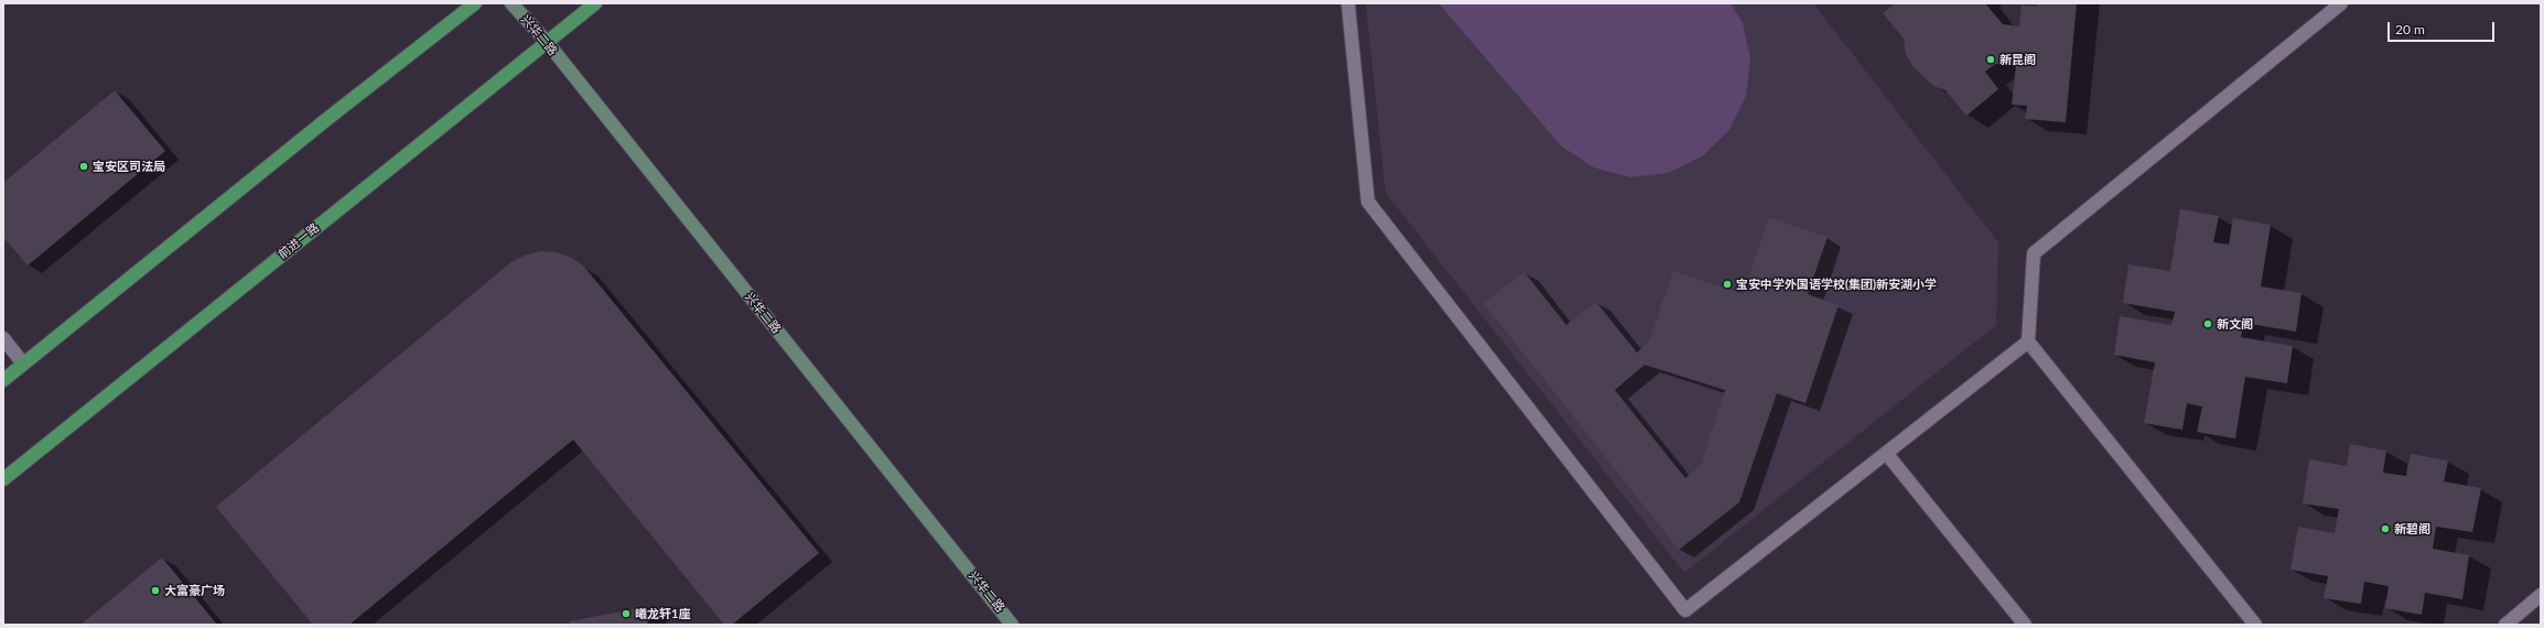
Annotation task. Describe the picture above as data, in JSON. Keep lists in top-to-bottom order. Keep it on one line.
{"streets":{"main road":["兴华二路","前进一路"]},"crossings":[["兴华二路","前进一路"]],"places":["新昆阁","宝安区司法局","宝安中学外国语学校(集团)新安湖小学","新文阁","新碧阁","大富豪广场","曦龙轩1座"],"scale_bar":"20 m"}
